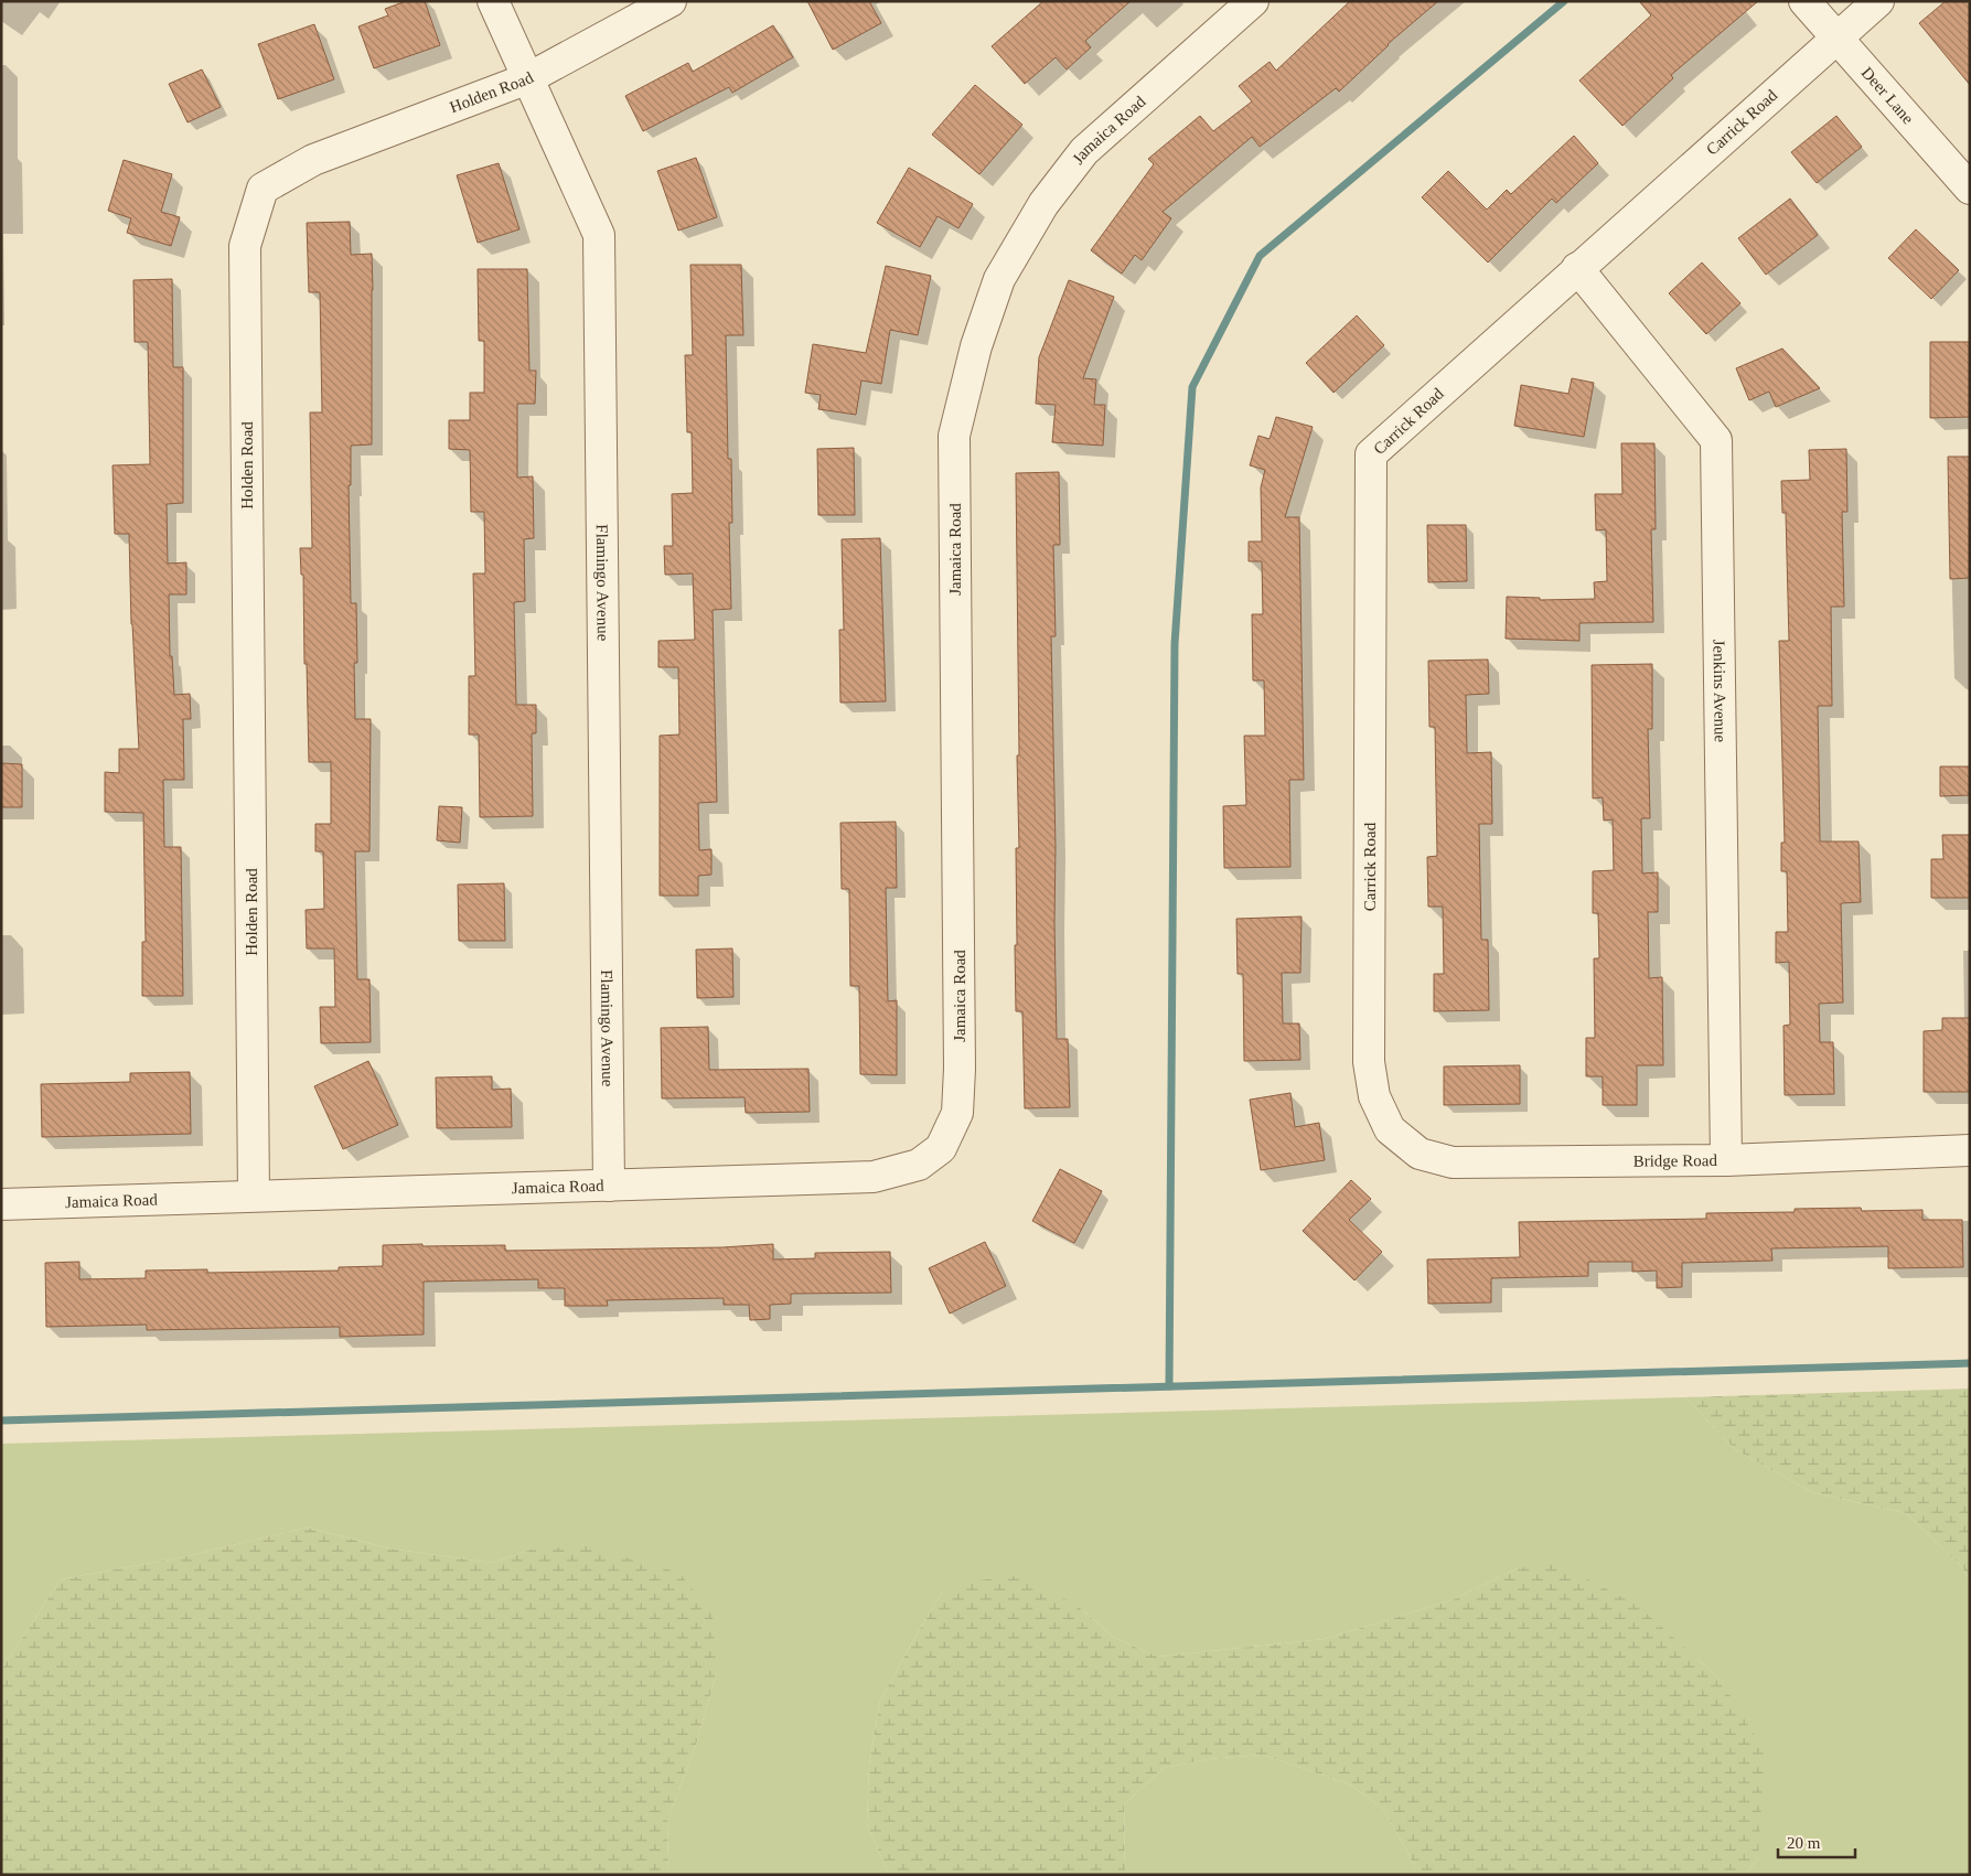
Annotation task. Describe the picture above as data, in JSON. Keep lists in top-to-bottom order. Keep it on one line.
{"streets":{"street":["Holden Road","Deer Lane","Carrick Road","Jamaica Road","Flamingo Avenue","Jenkins Avenue","Bridge Road"]},"crossings":[["Holden Road","Jamaica Road"],["Holden Road","Flamingo Avenue"],["Deer Lane","Carrick Road"],["Carrick Road","Jenkins Avenue"],["Carrick Road","Bridge Road"],["Jamaica Road","Flamingo Avenue"],["Jenkins Avenue","Bridge Road"]],"scale_bar":"20 m"}
